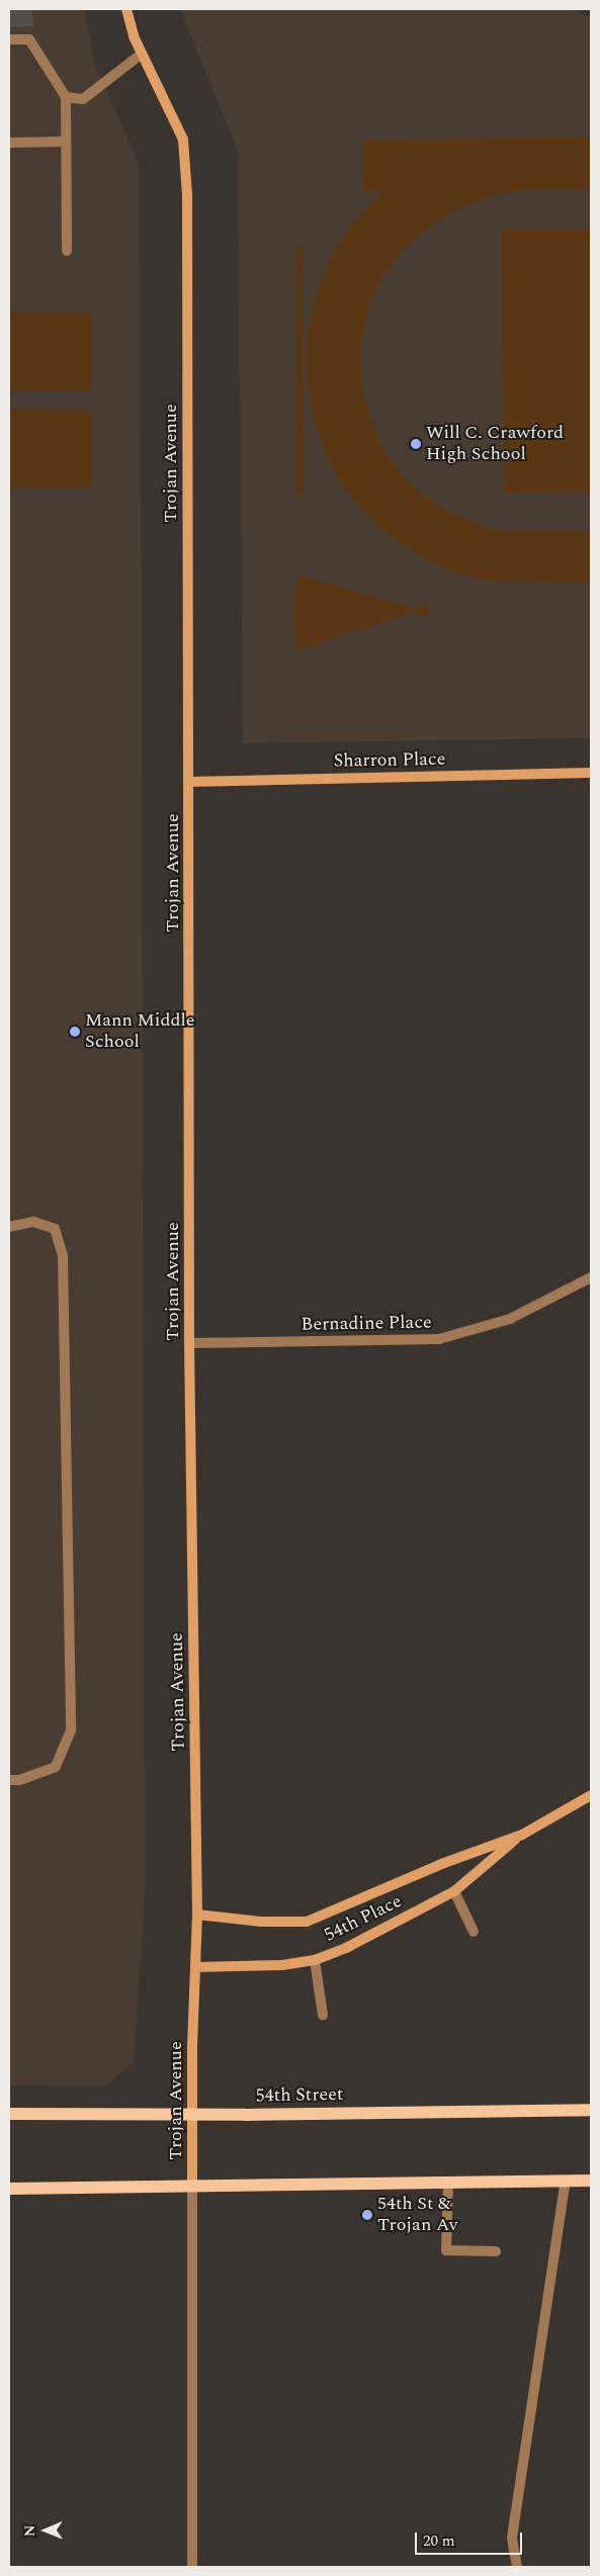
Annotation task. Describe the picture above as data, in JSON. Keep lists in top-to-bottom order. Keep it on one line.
{"streets":{"main road":["54th Street"],"street":["Trojan Avenue","Sharron Place","Bernadine Place","54th Place"]},"crossings":[["Trojan Avenue","Sharron Place"],["Trojan Avenue","Bernadine Place"],["Trojan Avenue","54th Place"],["Trojan Avenue","54th Street"]],"places":["Will C. Crawford High School","Mann Middle School","54th St & Trojan Av"],"scale_bar":"20 m","north":"left"}
